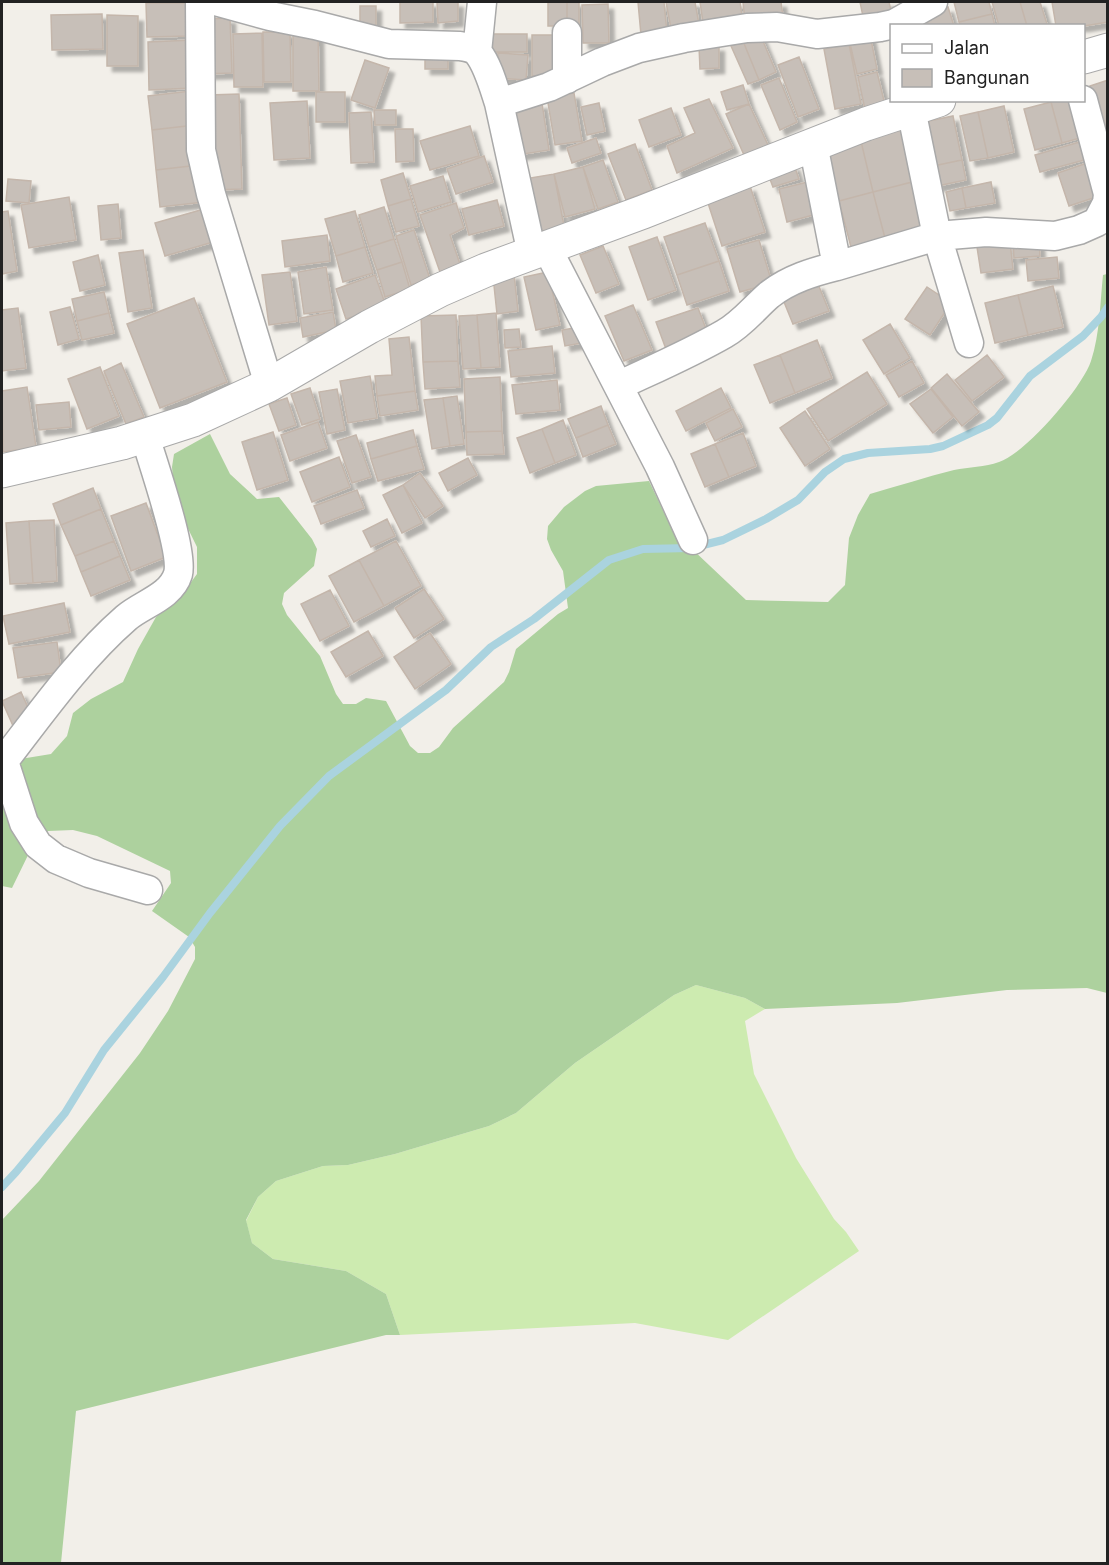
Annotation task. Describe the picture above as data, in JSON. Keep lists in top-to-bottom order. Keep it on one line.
{"legend":["Jalan","Bangunan"]}
